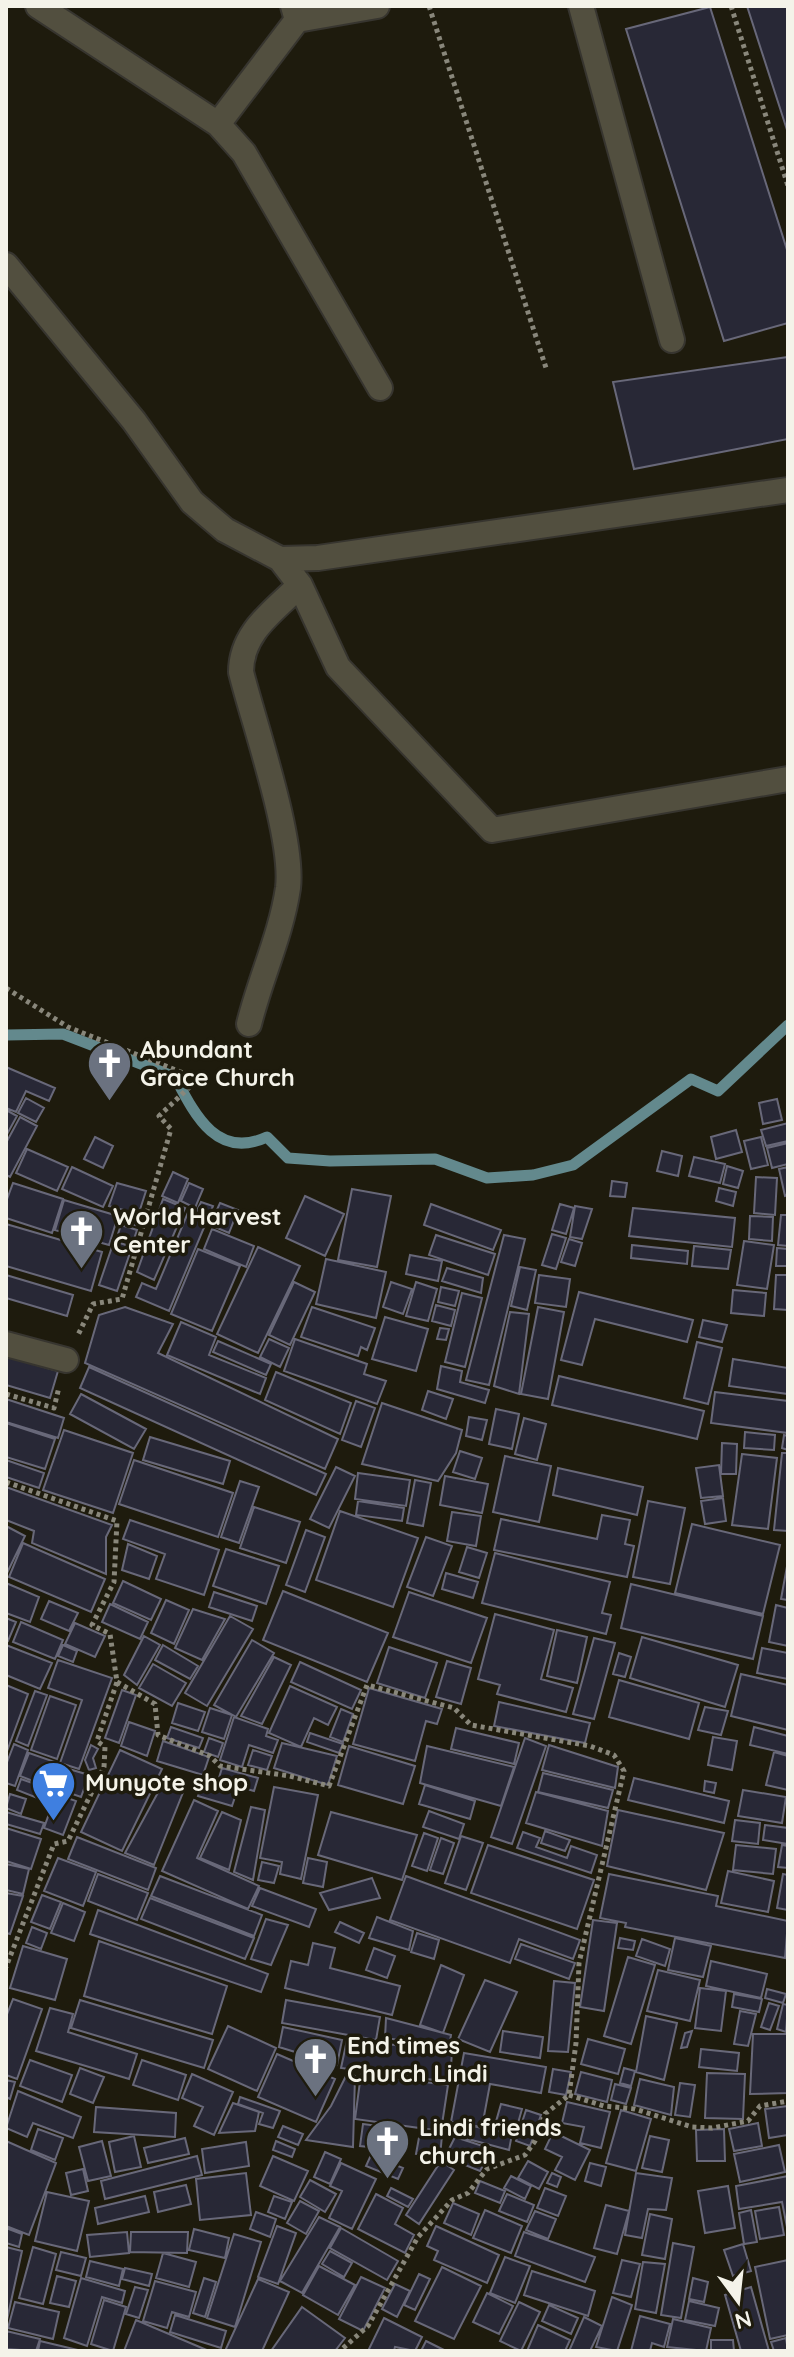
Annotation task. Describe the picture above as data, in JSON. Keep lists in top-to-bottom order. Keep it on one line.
{"places":{"church":["Abundant Grace Church","World Harvest Center","End times Church Lindi","Lindi friends church"],"supermarket":["Munyote shop"]},"north":"bottom"}
